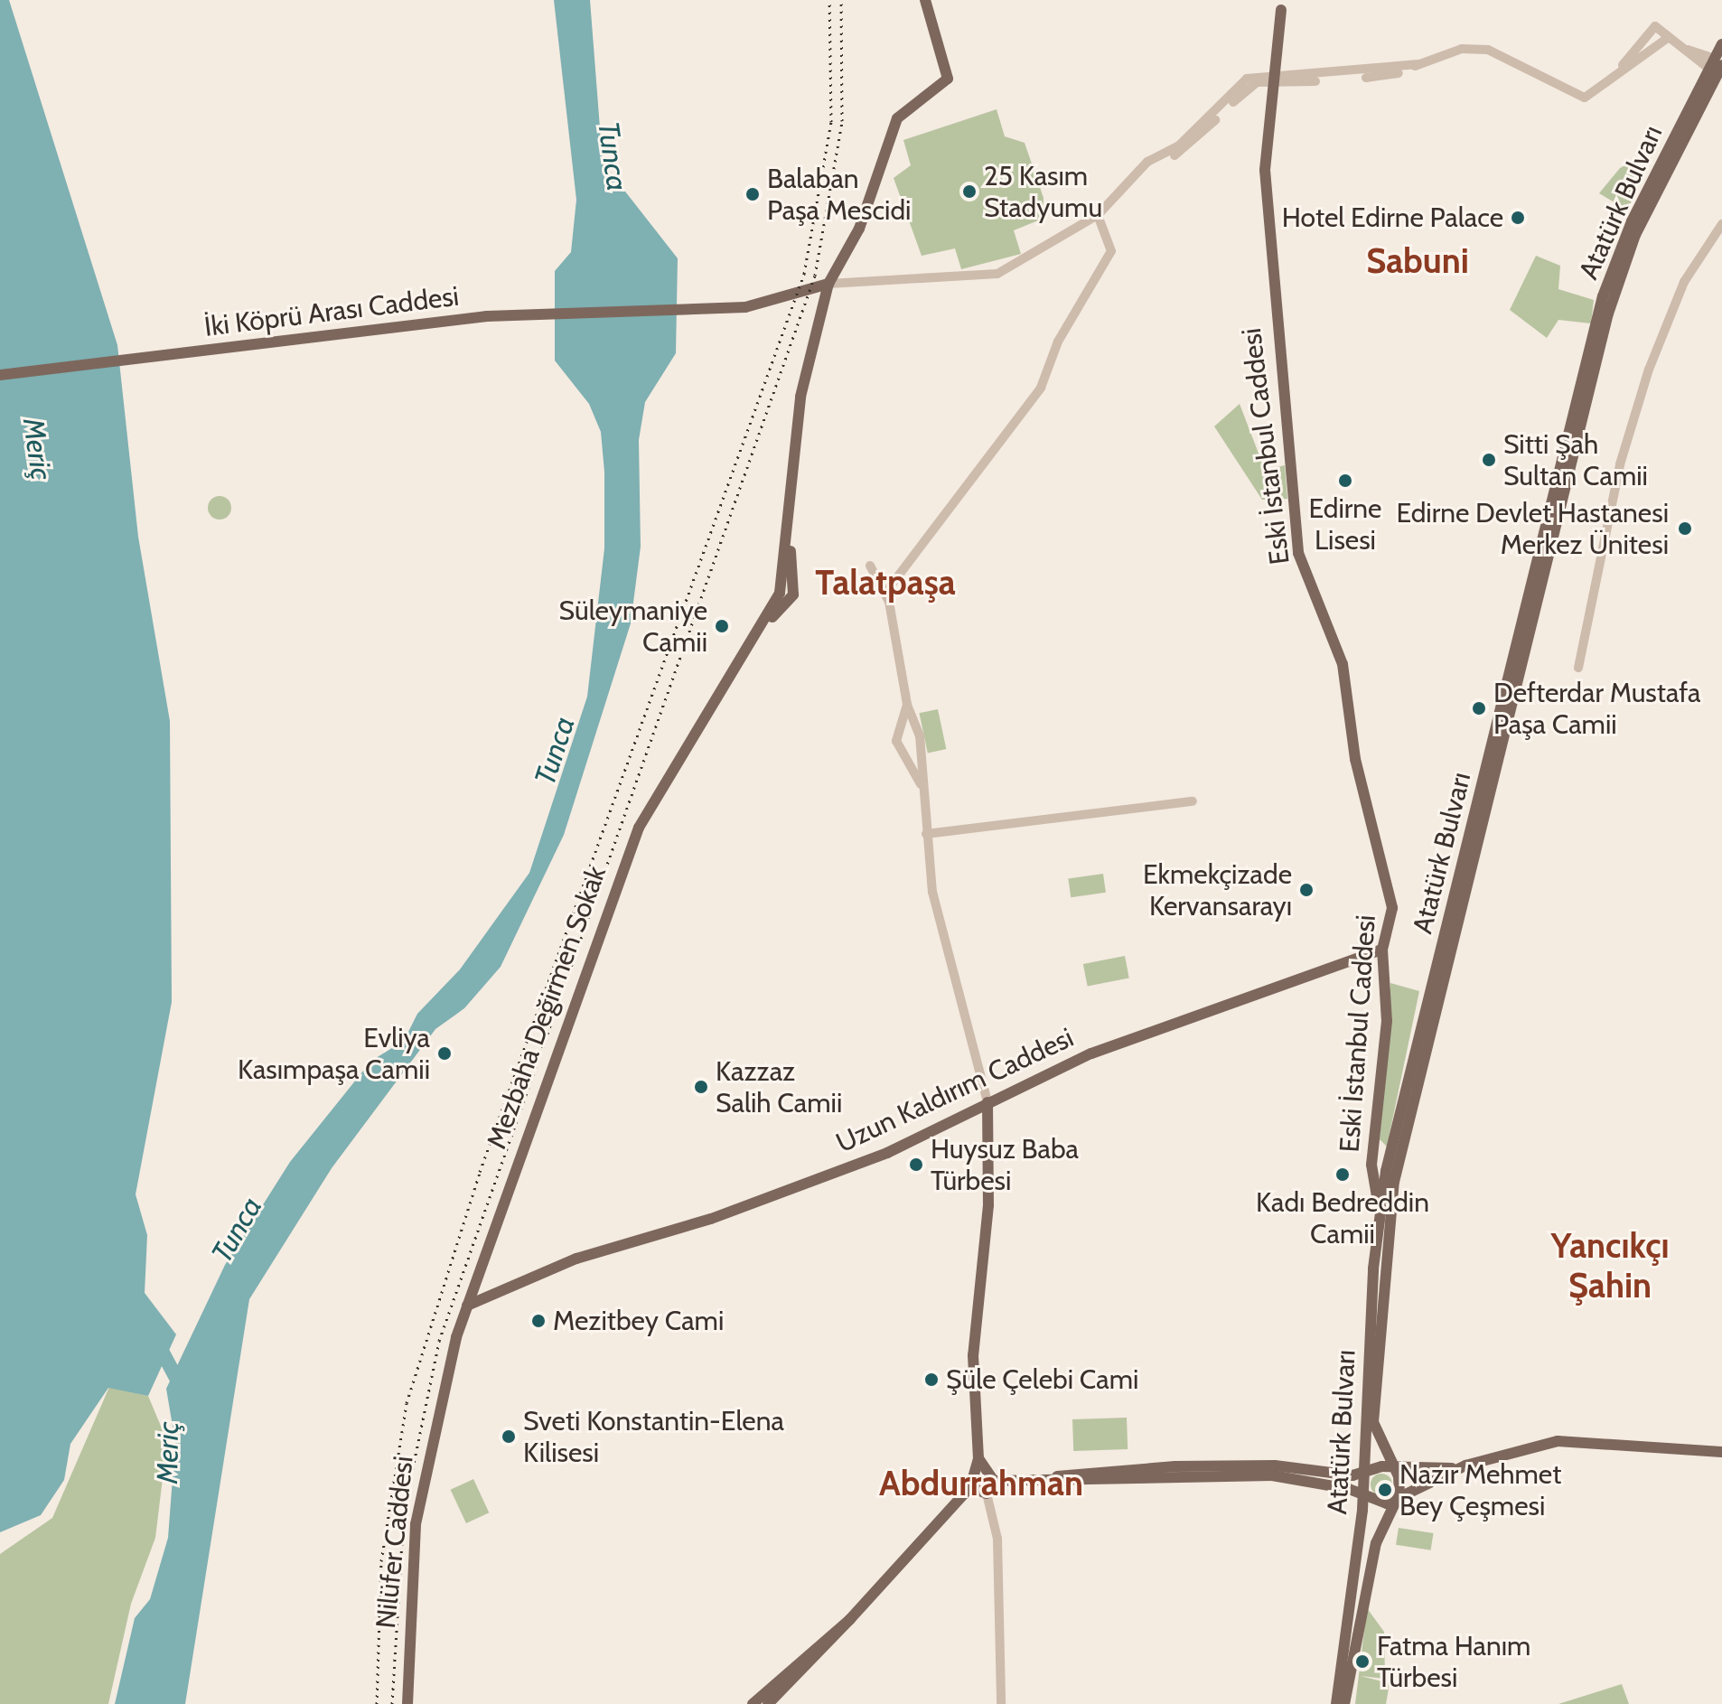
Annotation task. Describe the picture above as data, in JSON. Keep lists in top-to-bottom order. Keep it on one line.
{"streets":{"main road":["Atatürk Bulvarı","İki Köprü Arası Caddesi","Eski İstanbul Caddesi","Mezbaha Değirmen Sokak","Uzun Kaldırım Caddesi","Nilüfer Caddesi"]},"crossings":[["Atatürk Bulvarı","Eski İstanbul Caddesi"],["Eski İstanbul Caddesi","Uzun Kaldırım Caddesi"],["Mezbaha Değirmen Sokak","Uzun Kaldırım Caddesi"],["Mezbaha Değirmen Sokak","Nilüfer Caddesi"]],"districts":["Sabuni","Talatpaşa","Yancıkçı Şahin","Abdurrahman"],"water":["Tunca","Meriç"],"places":["25 Kasım Stadyumu","Balaban Paşa Mescidi","Hotel Edirne Palace","Sitti Şah Sultan Camii","Edirne Lisesi","Edirne Devlet Hastanesi Merkez Ünitesi","Süleymaniye Camii","Defterdar Mustafa Paşa Camii","Ekmekçizade Kervansarayı","Evliya Kasımpaşa Camii","Kazzaz Salih Camii","Huysuz Baba Türbesi","Kadı Bedreddin Camii","Mezitbey Cami","Şüle Çelebi Cami","Sveti Konstantin-Elena Kilisesi","Nazır Mehmet Bey Çeşmesi","Fatma Hanım Türbesi"]}
